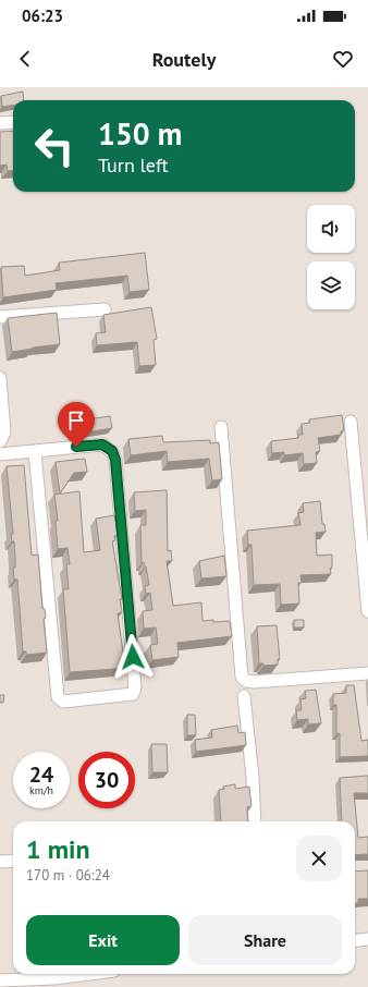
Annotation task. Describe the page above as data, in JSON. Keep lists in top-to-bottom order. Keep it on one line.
{"page":{"status":"06:23","header":"Routely","turn":["150 m","Turn left"],"speed":"24 km/h","limit":"30","heading":["1 min","170 m · 06:24"],"buttons":["Exit","Share"]}}
